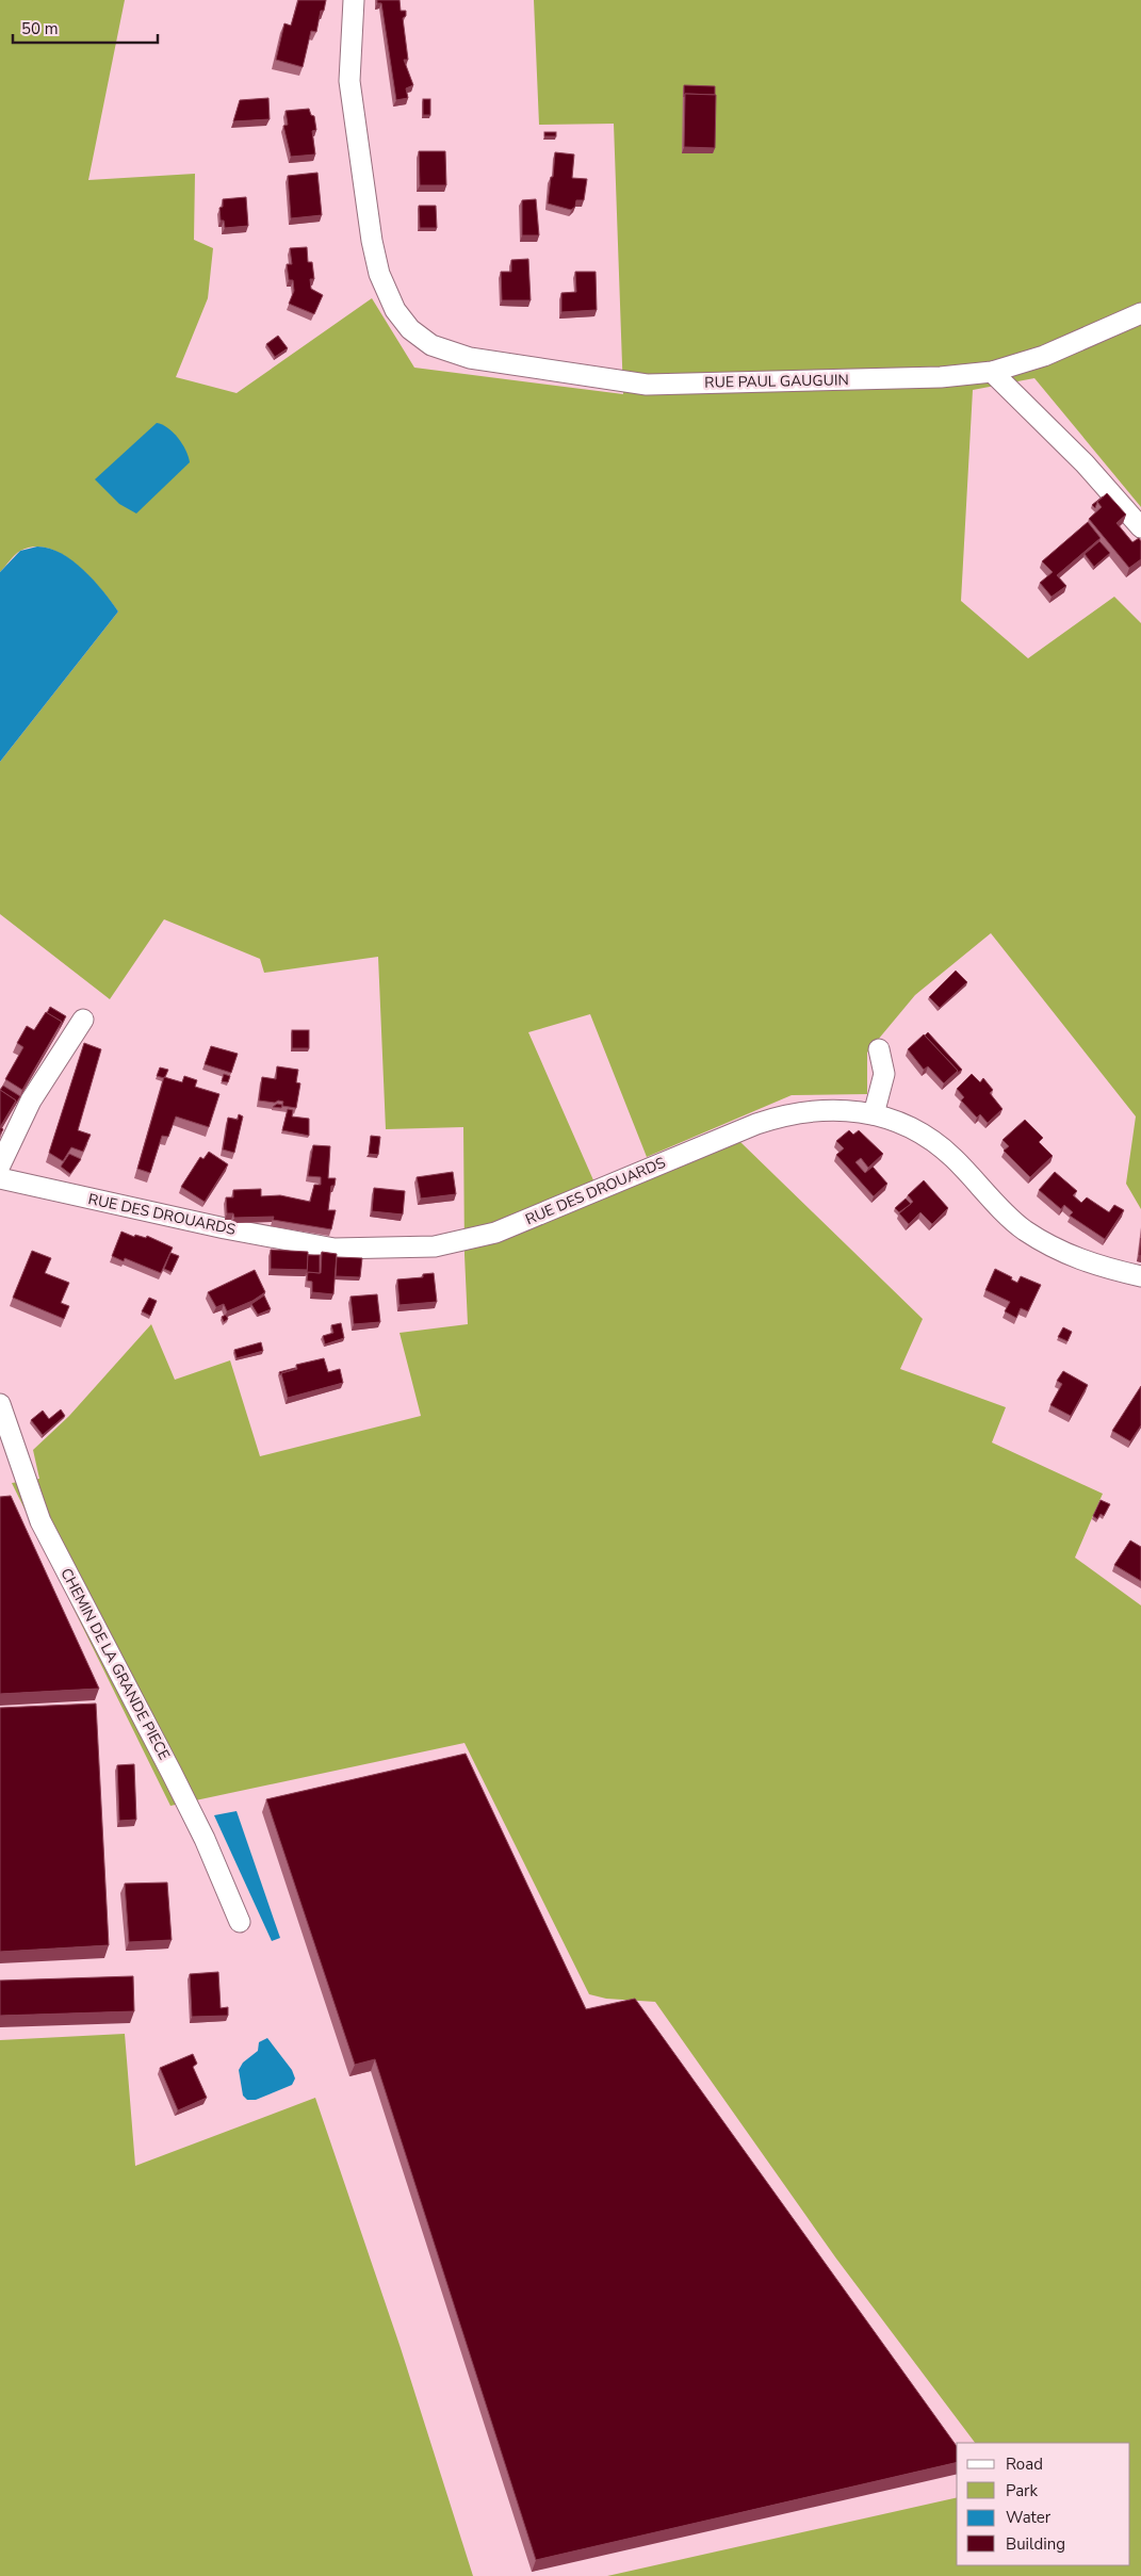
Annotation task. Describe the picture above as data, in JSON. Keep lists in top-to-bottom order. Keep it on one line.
{"streets":{"street":["RUE PAUL GAUGUIN","RUE DES DROUARDS","CHEMIN DE LA GRANDE PIECE"]},"legend":["Road","Park","Water","Building"],"scale_bar":"50 m"}
